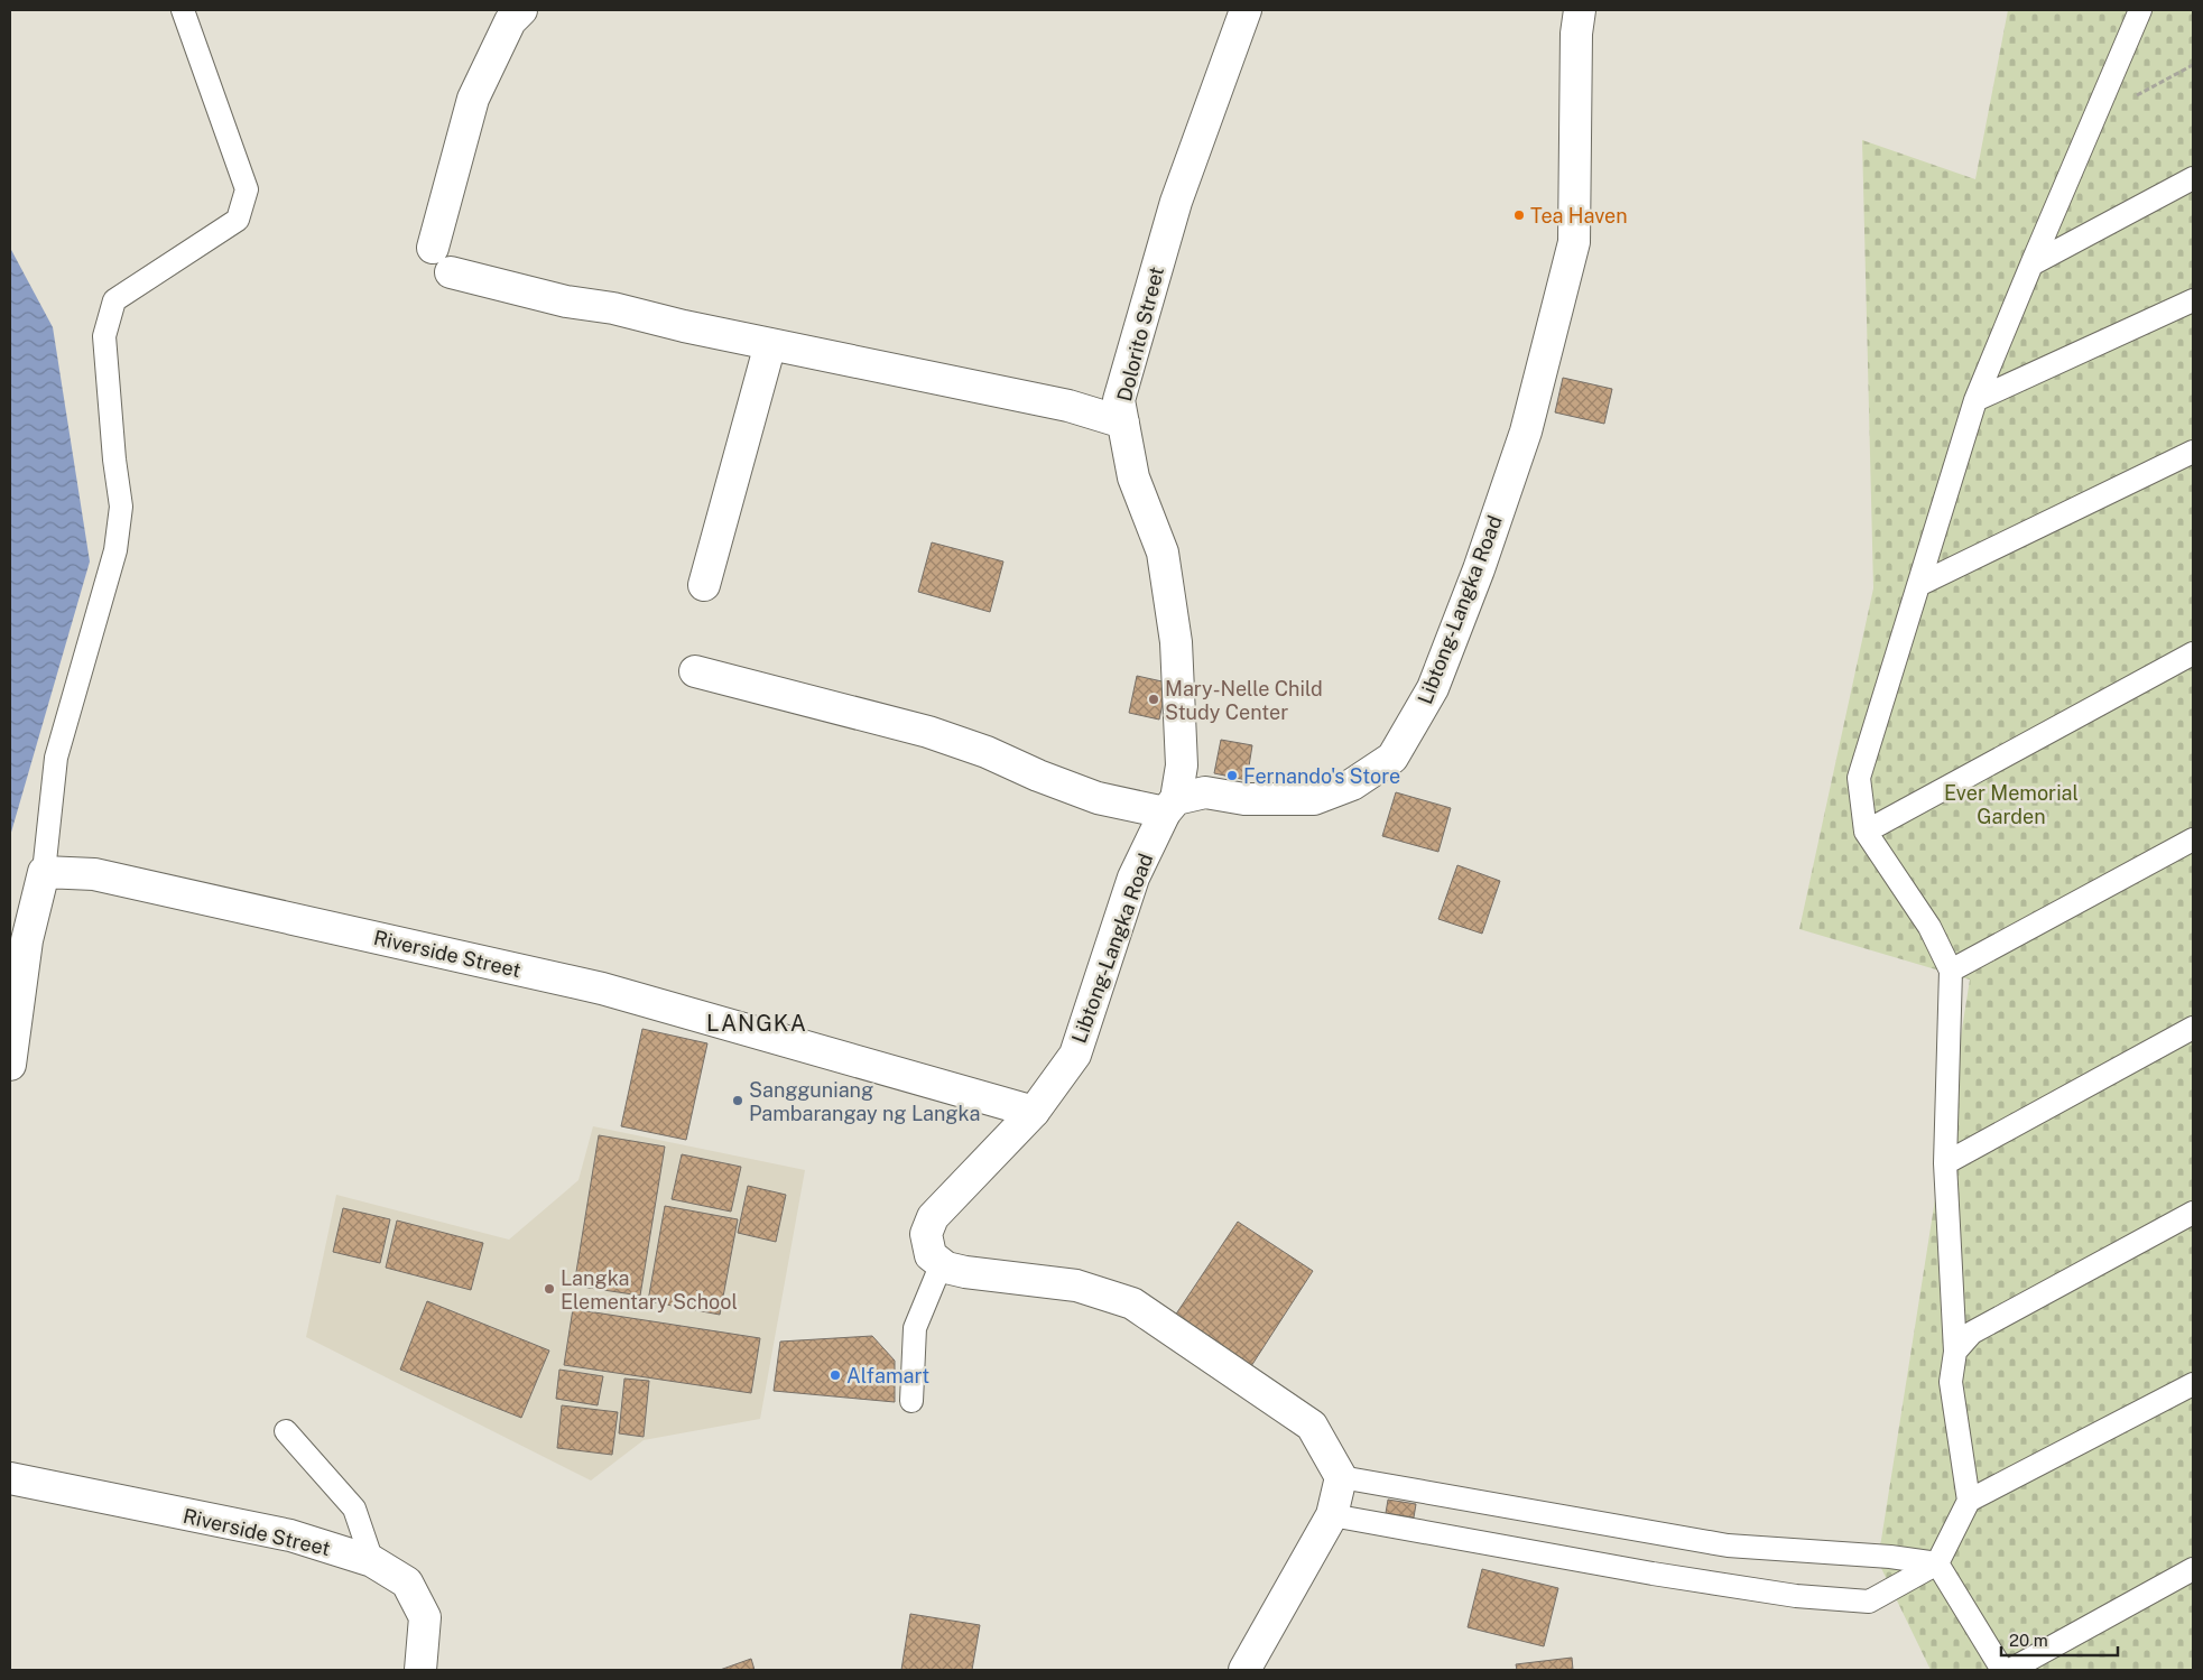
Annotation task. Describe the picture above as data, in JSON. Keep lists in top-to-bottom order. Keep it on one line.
{"streets":{"street":["Dolorito Street","Libtong-Langka Road","Riverside Street"]},"crossings":[["Dolorito Street","Libtong-Langka Road"],["Libtong-Langka Road","Riverside Street"]],"districts":["LANGKA"],"parks":["Ever Memorial Garden"],"places":["Tea Haven","Mary-Nelle Child Study Center","Fernando's Store","Sangguniang Pambarangay ng Langka","Langka Elementary School","Alfamart"],"scale_bar":"20 m"}
